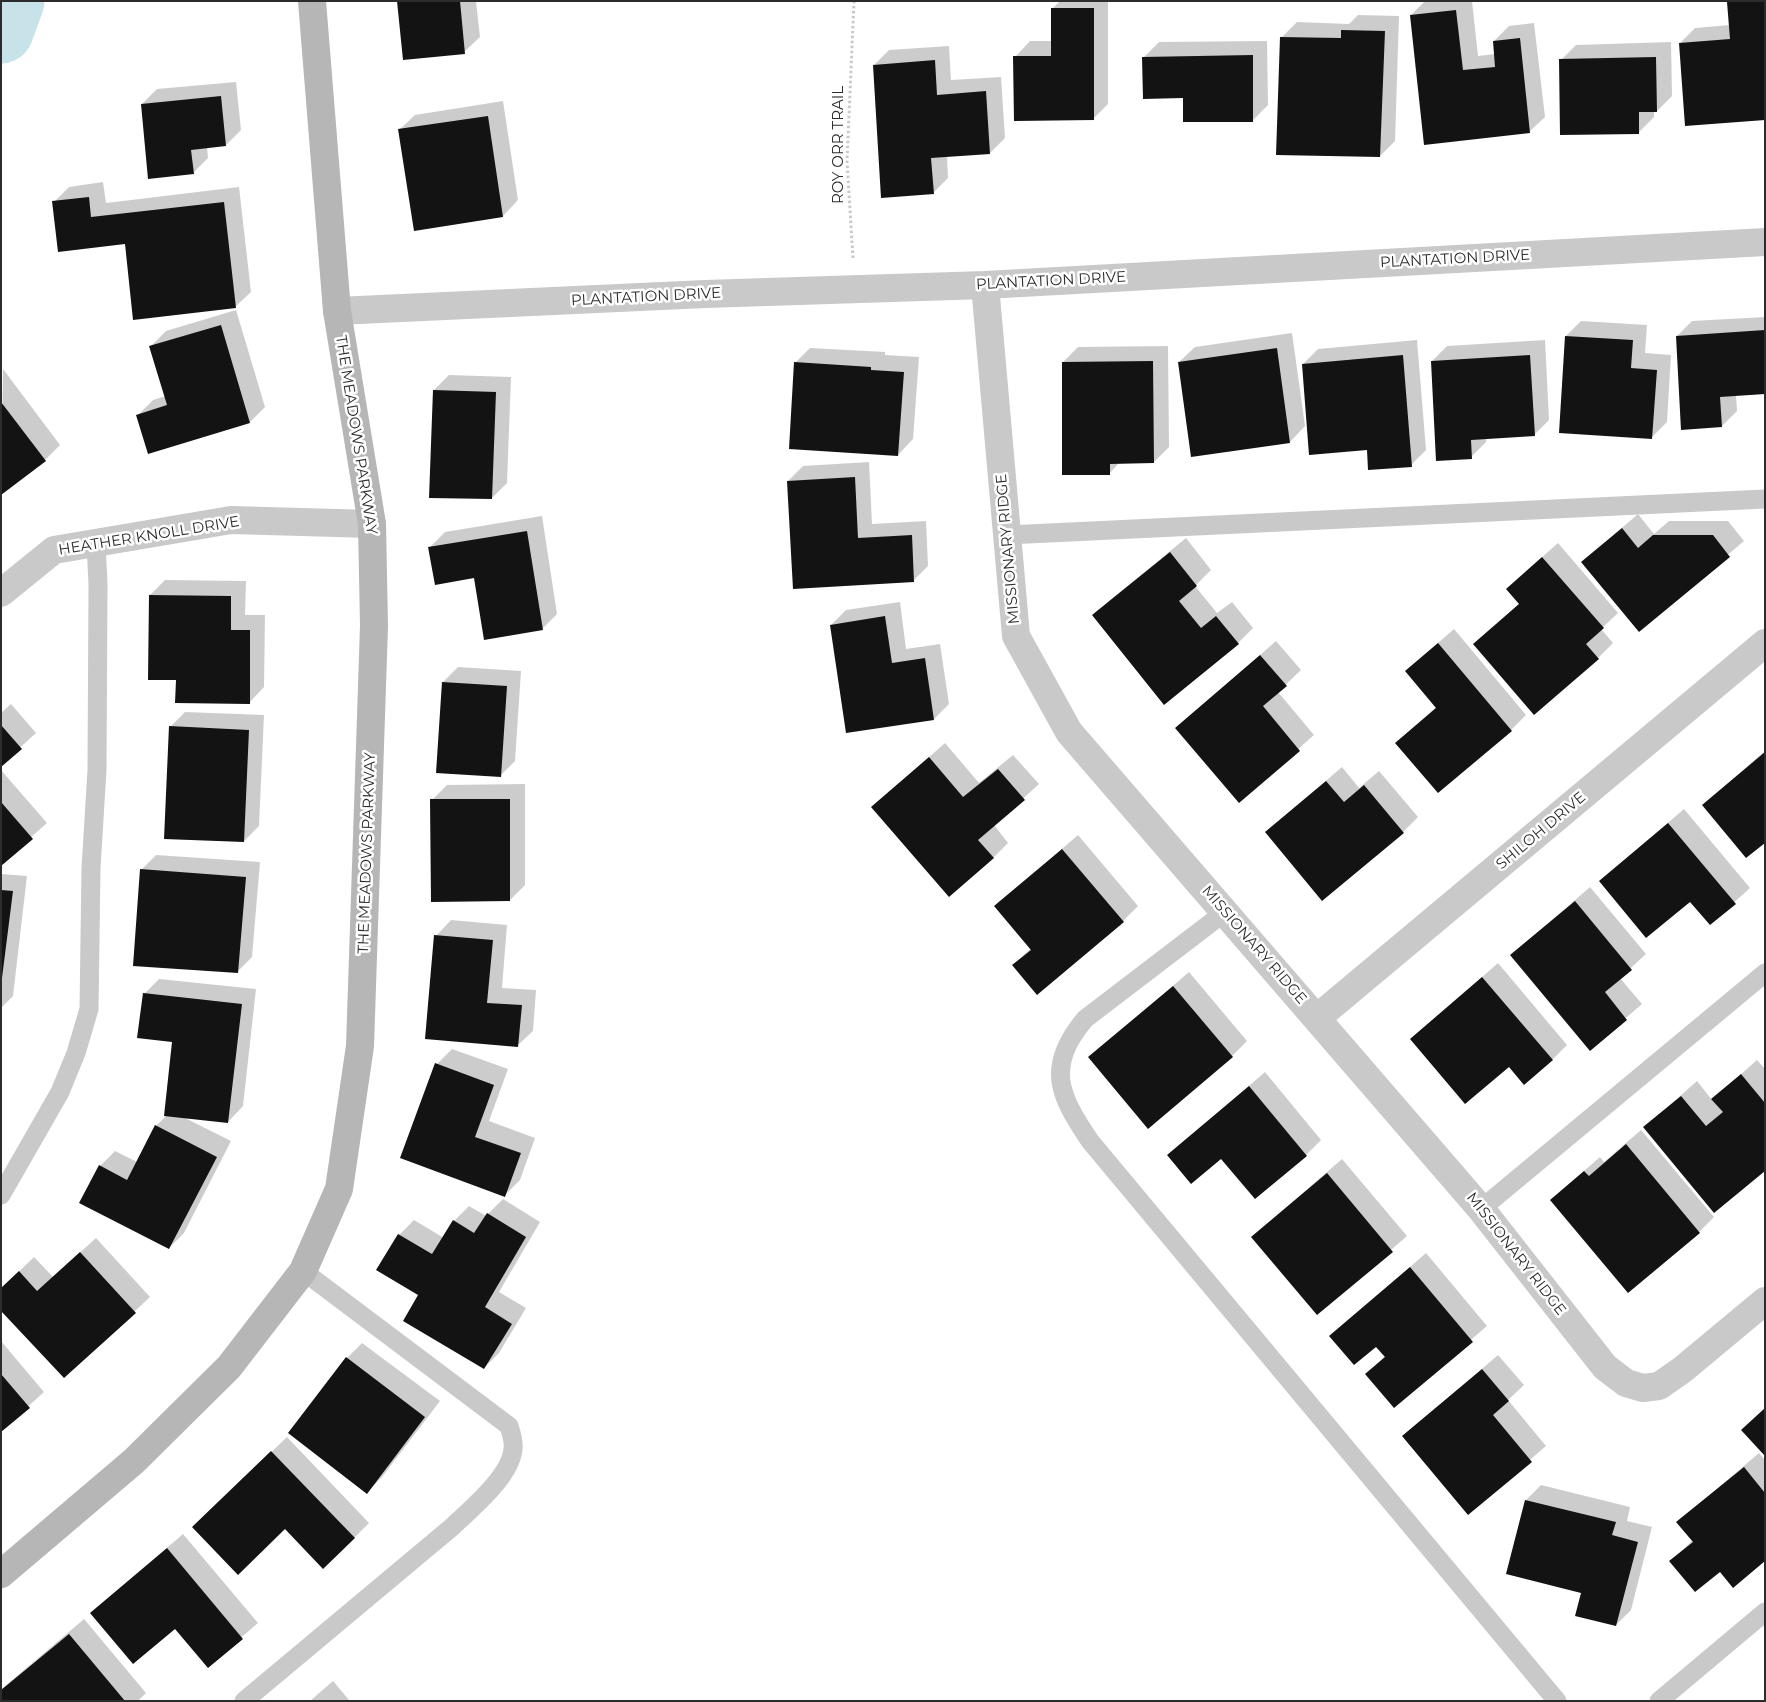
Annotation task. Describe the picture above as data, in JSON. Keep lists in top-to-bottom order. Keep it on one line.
{"streets":{"street":["PLANTATION DRIVE","THE MEADOWS PARKWAY","HEATHER KNOLL DRIVE","MISSIONARY RIDGE","SHILOH DRIVE"],"path":["ROY ORR TRAIL"]},"crossings":[["ROY ORR TRAIL","PLANTATION DRIVE"],["PLANTATION DRIVE","THE MEADOWS PARKWAY"],["PLANTATION DRIVE","MISSIONARY RIDGE"],["THE MEADOWS PARKWAY","HEATHER KNOLL DRIVE"],["MISSIONARY RIDGE","SHILOH DRIVE"]]}
